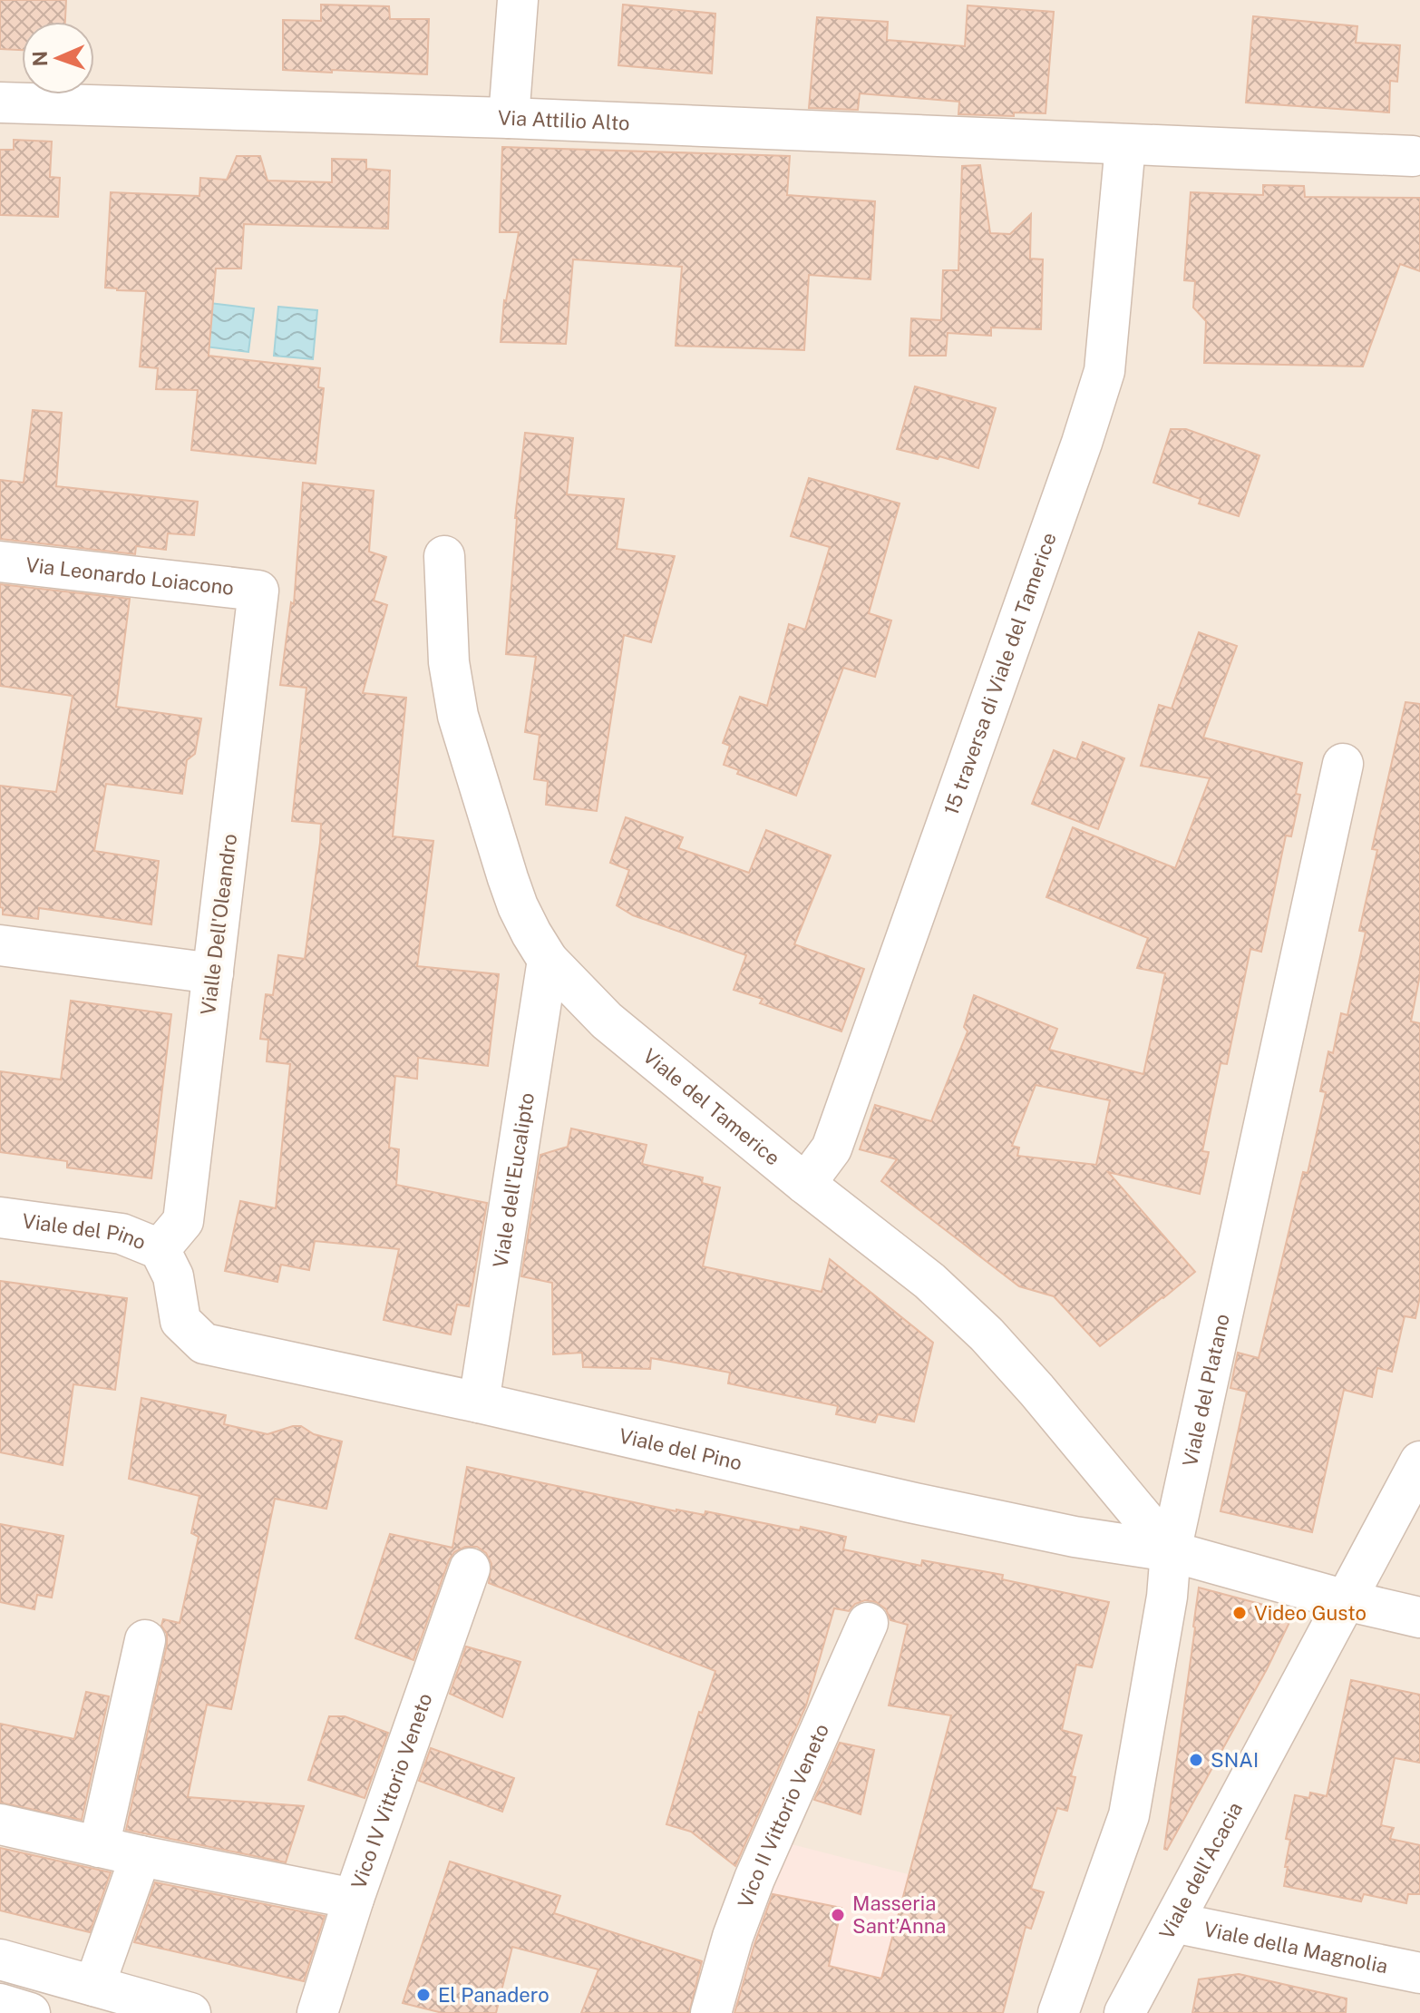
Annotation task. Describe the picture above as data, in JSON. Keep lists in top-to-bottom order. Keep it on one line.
{"streets":{"street":["Via Attilio Alto","Via Leonardo Loiacono","15 traversa di Viale del Tamerice","Vialle Dell'Oleandro","Viale del Tamerice","Viale dell'Eucalipto","Viale del Pino","Viale del Platano","Vico IV Vittorio Veneto","Vico II Vittorio Veneto","Viale dell'Acacia","Viale della Magnolia"]},"crossings":[["Via Attilio Alto","15 traversa di Viale del Tamerice"],["Via Leonardo Loiacono","Vialle Dell'Oleandro"],["15 traversa di Viale del Tamerice","Viale del Tamerice"],["Vialle Dell'Oleandro","Viale del Pino"],["Viale del Tamerice","Viale dell'Eucalipto"],["Viale del Tamerice","Viale del Pino"],["Viale del Tamerice","Viale del Platano"],["Viale dell'Eucalipto","Viale del Pino"],["Viale del Pino","Viale del Platano"],["Viale del Pino","Viale dell'Acacia"],["Viale dell'Acacia","Viale della Magnolia"]],"places":["Video Gusto","SNAI","Masseria Sant’Anna","El Panadero"],"north":"left"}
